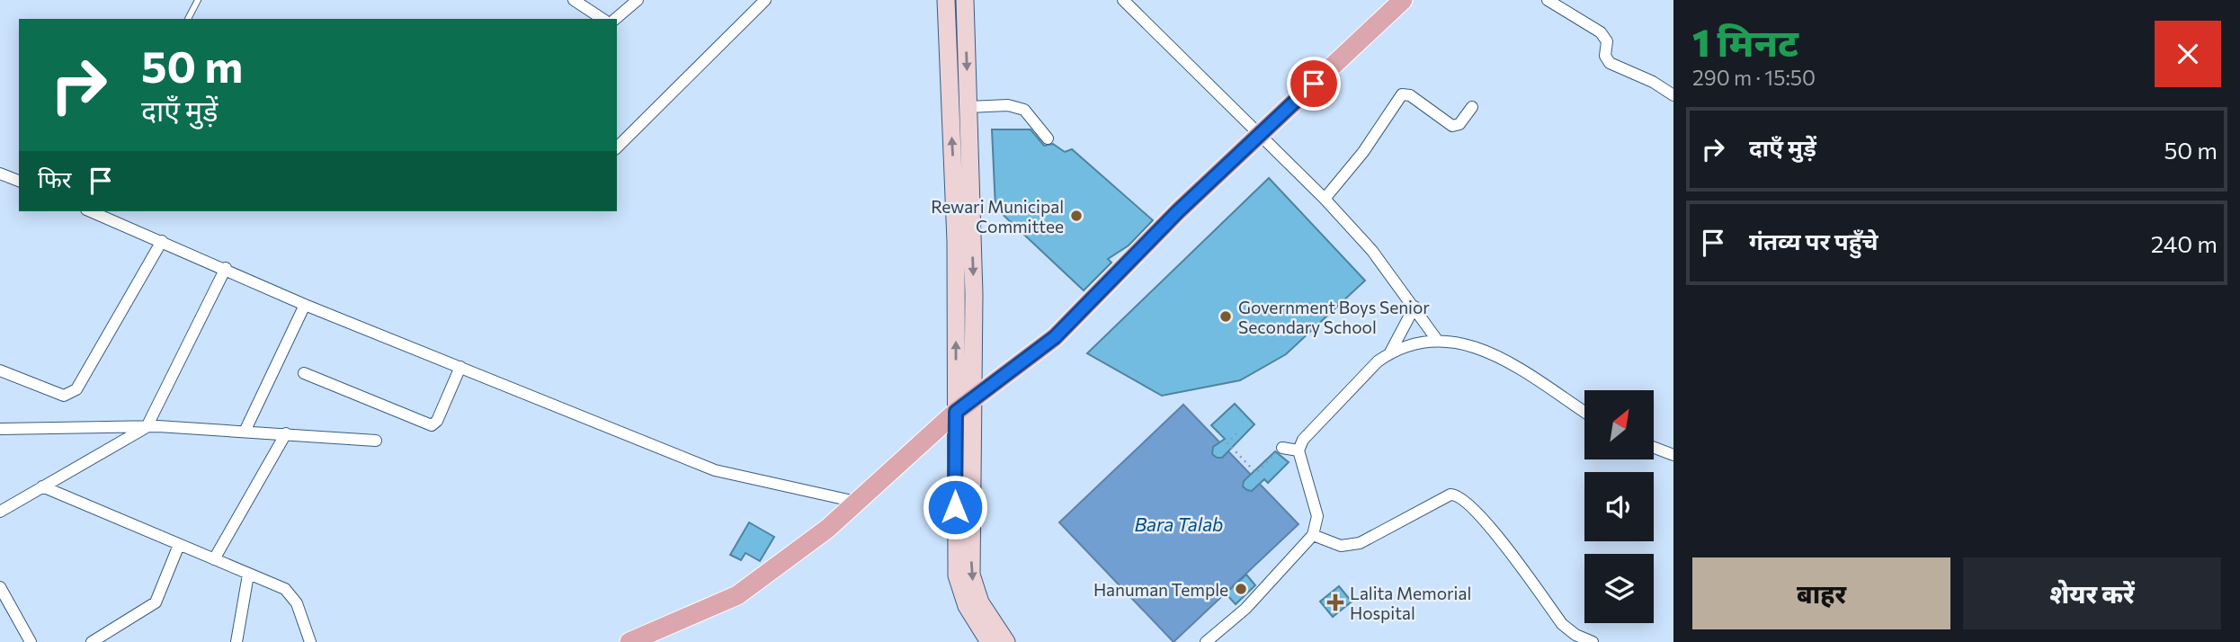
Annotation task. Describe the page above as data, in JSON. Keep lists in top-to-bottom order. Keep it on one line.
{"water":["Bara Talab"],"places":{"other":["Rewari Municipal Committee","Government Boys Senior Secondary School","Hanuman Temple"],"health":["Lalita Memorial Hospital"]},"north":"top right","page":{"heading":["1 मिनट","290 m · 15:50"],"turn":["50 m","दाएँ मुड़ें"],"list":[{"name":"दाएँ मुड़ें","value":"50 m"},{"name":"गंतव्य पर पहुँचे","value":"240 m"}],"then":"फिर","buttons":["बाहर","शेयर करें"]}}
